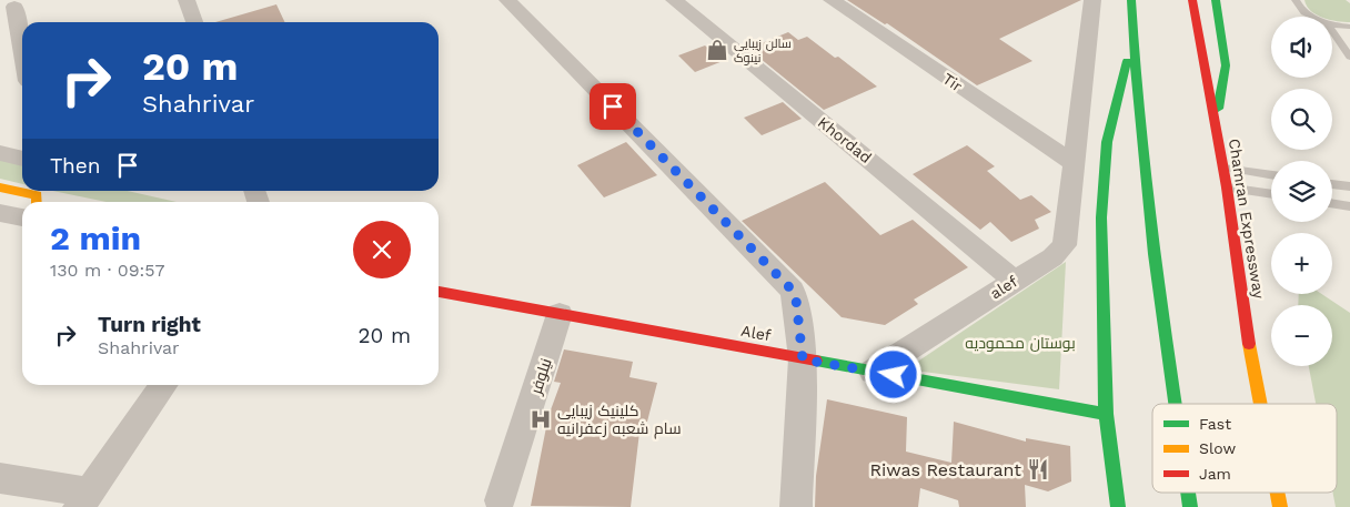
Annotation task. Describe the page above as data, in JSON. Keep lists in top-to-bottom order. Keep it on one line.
{"streets":{"main road":["Chamran Expressway","Alef"],"street":["Tir","Khordad","alef","نیلوفر"]},"crossings":[["Tir","alef"],["Khordad","alef"],["alef","Alef"],["Alef","نیلوفر"]],"parks":["بوستان محمودیه"],"places":{"shop":["سالن زیبایی نینوک"],"hospital":["کلینیک زیبایی سام شعبه زعفرانیه"],"restaurant":["Riwas Restaurant"]},"legend":["Fast","Slow","Jam"],"page":{"map_buttons":["+","−"],"turn":["20 m","Shahrivar"],"then":"Then","heading":["2 min","130 m · 09:57"],"list":[{"name":"Turn right","note":"Shahrivar","value":"20 m"}]}}
